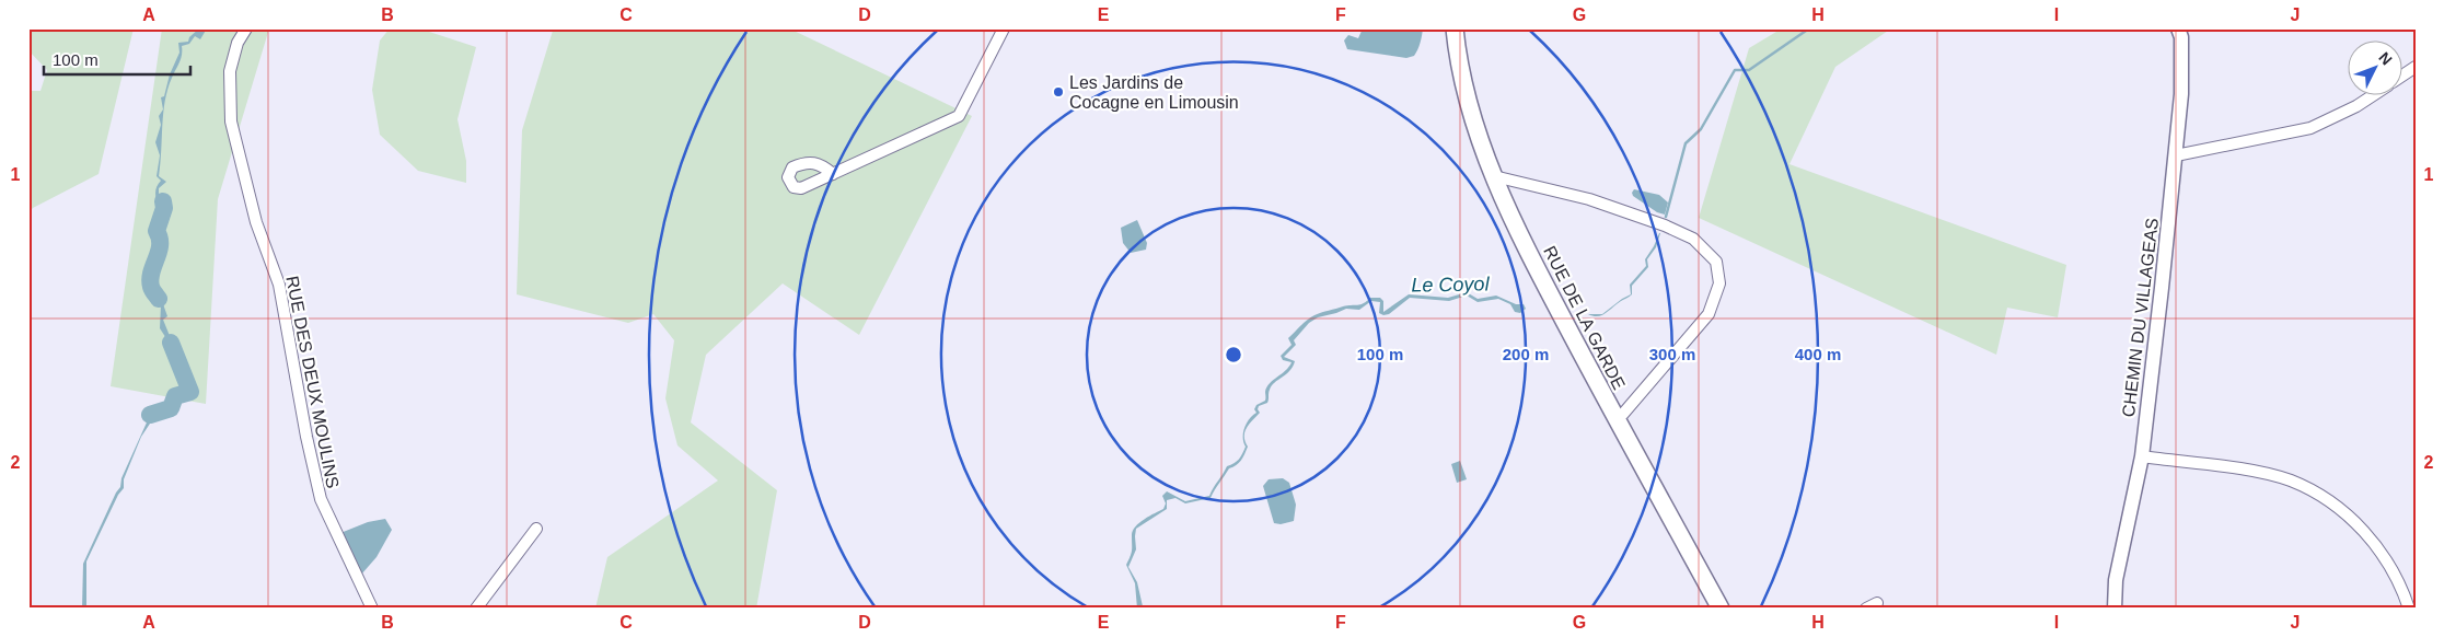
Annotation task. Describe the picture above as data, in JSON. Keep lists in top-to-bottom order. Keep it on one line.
{"streets":{"main road":["RUE DE LA GARDE"],"street":["CHEMIN DU VILLAGEAS","RUE DES DEUX MOULINS"]},"water":["Le Coyol"],"places":["Les Jardins de Cocagne en Limousin"],"scale_bar":"100 m","north":"top right","grid":{"columns":["A","B","C","D","E","F","G","H","I","J"],"rows":["1","2"]},"rings":["100 m","200 m","300 m","400 m"]}
